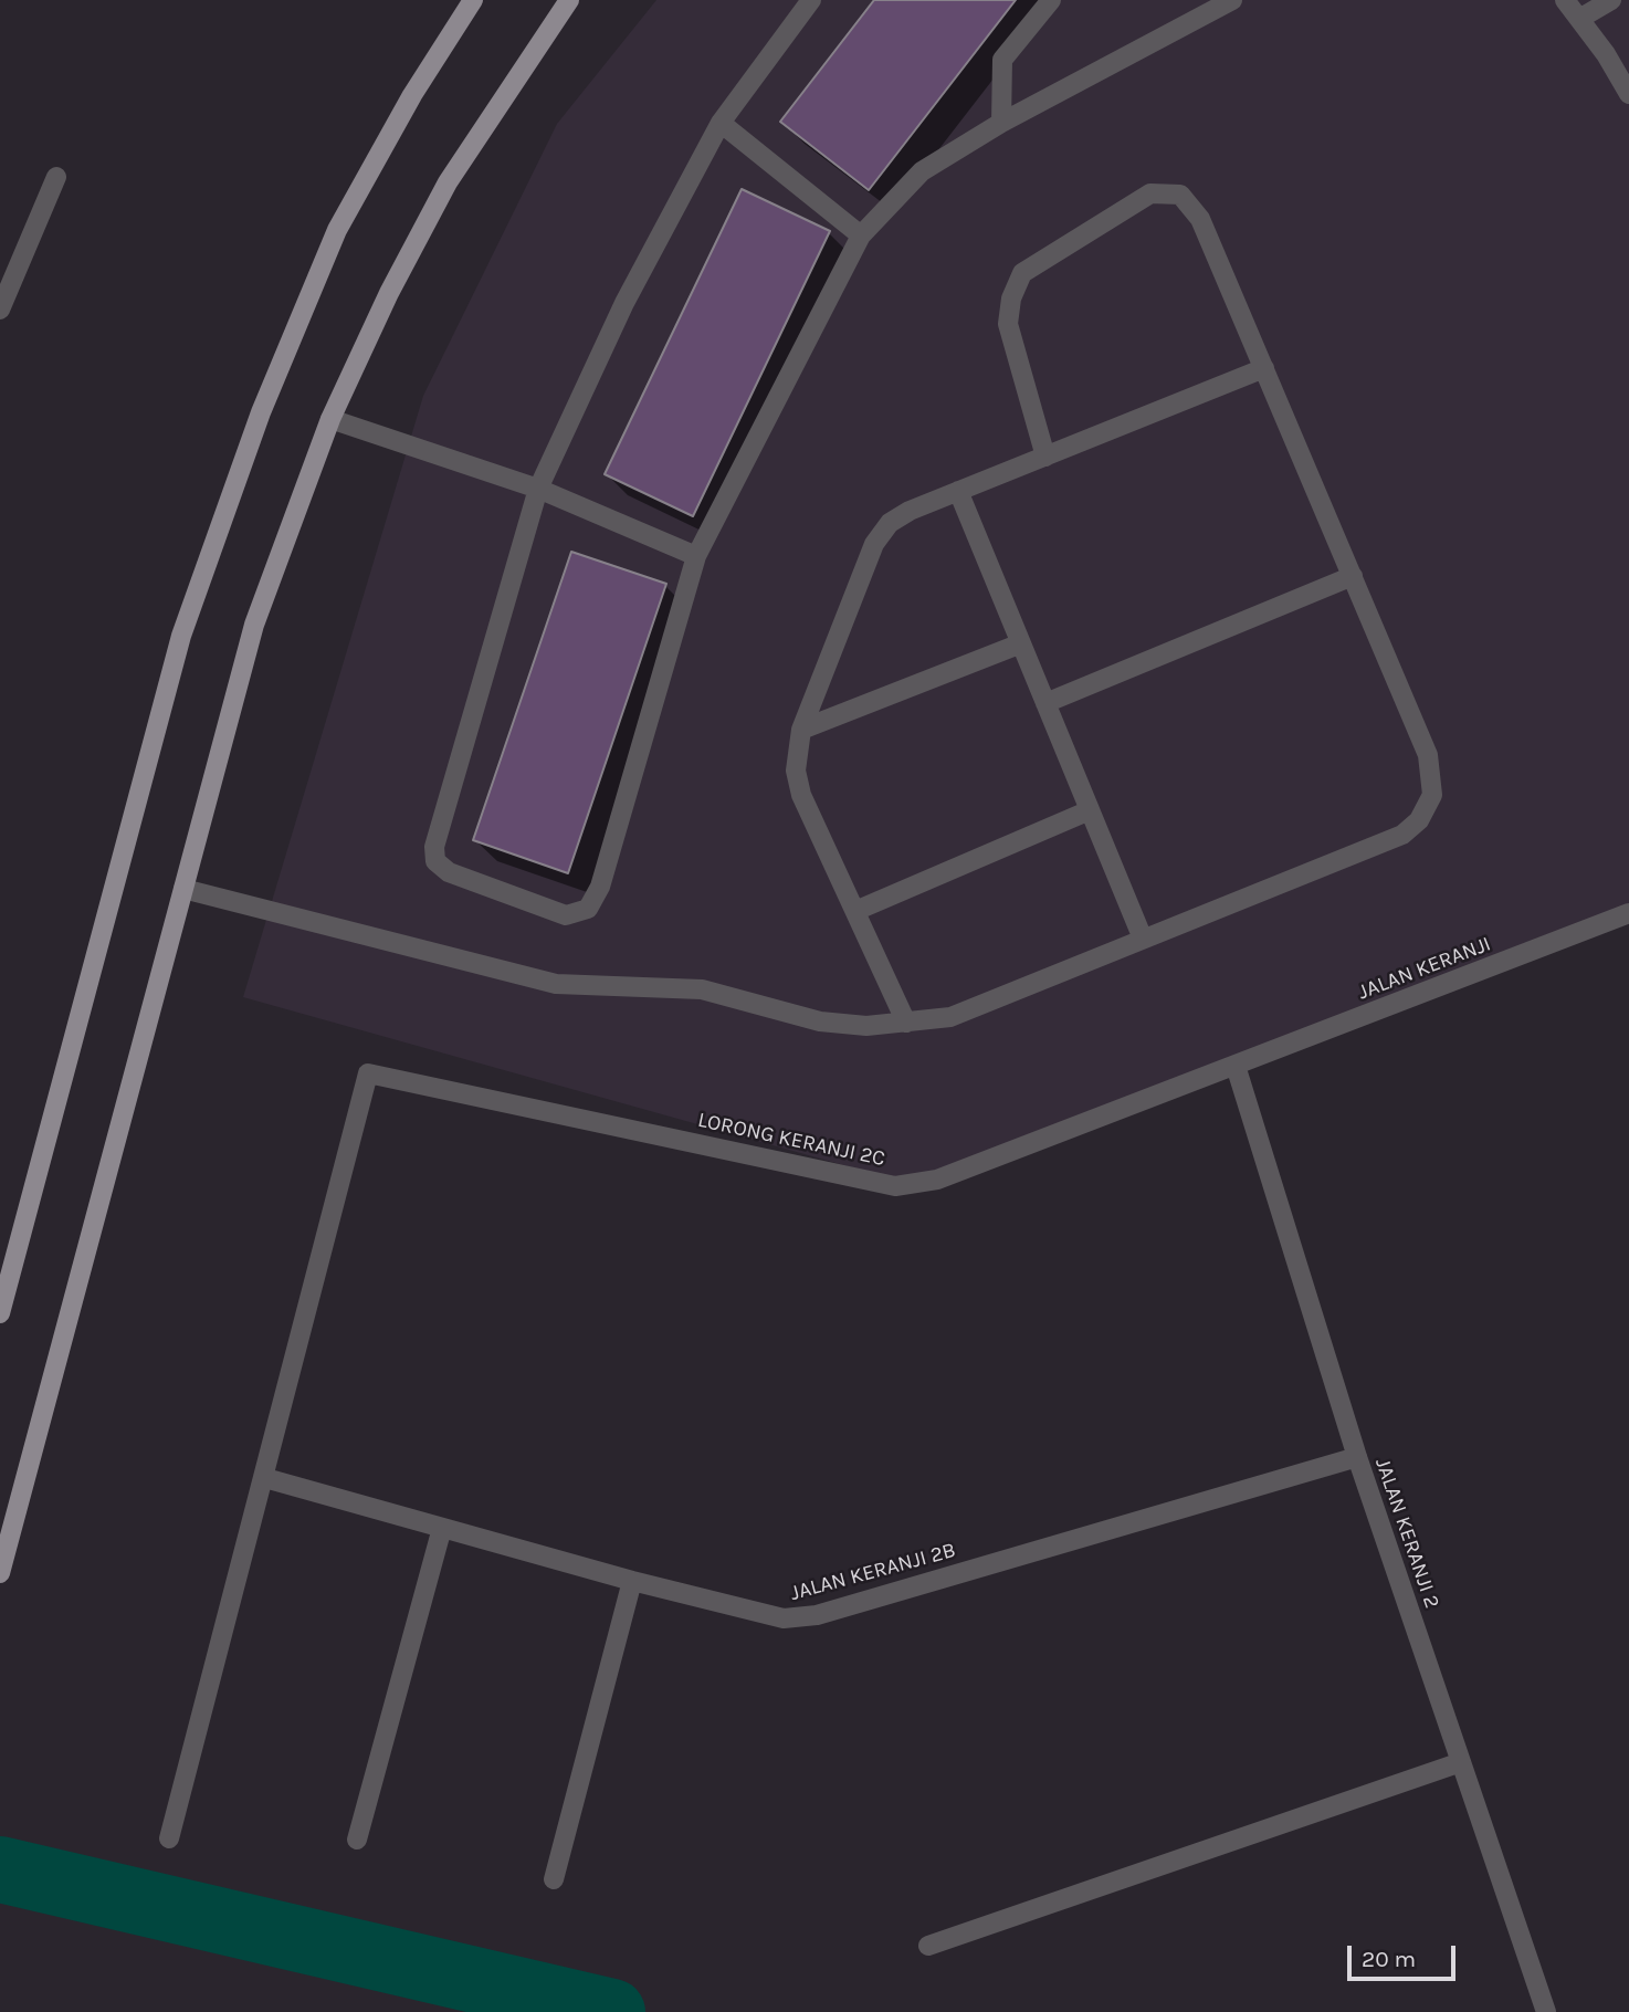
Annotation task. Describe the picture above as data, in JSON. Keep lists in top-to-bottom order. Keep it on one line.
{"streets":{"street":["JALAN KERANJI","LORONG KERANJI 2C","JALAN KERANJI 2","JALAN KERANJI 2B"]},"crossings":[["JALAN KERANJI","LORONG KERANJI 2C"],["JALAN KERANJI","JALAN KERANJI 2"],["LORONG KERANJI 2C","JALAN KERANJI 2"],["LORONG KERANJI 2C","JALAN KERANJI 2B"],["JALAN KERANJI 2","JALAN KERANJI 2B"]],"scale_bar":"20 m"}
